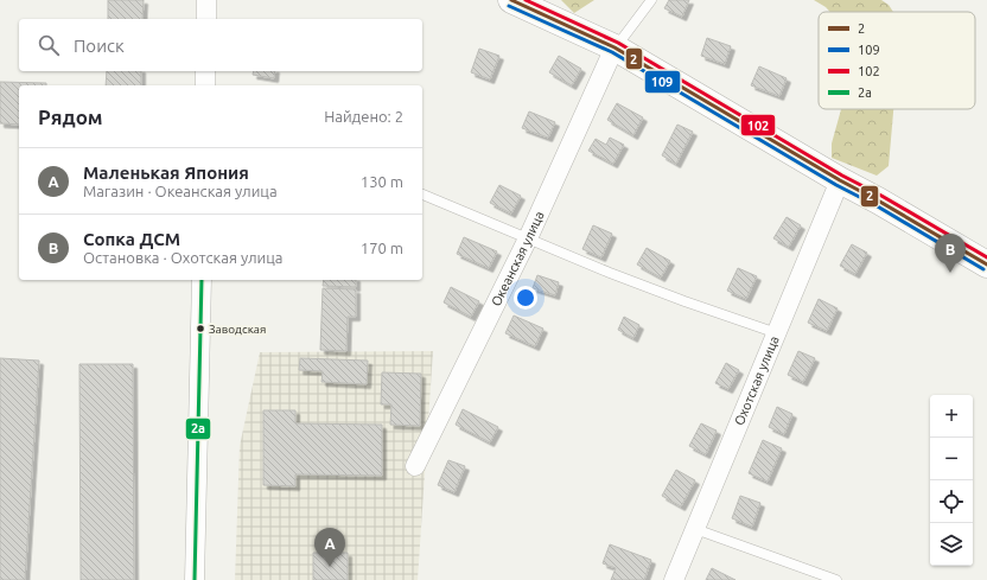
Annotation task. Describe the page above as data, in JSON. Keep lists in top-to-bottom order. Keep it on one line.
{"streets":{"street":["Океанская улица","Охотская улица"]},"places":["Заводская"],"lines":["transit line 2","transit line 102","transit line 109","transit line 2а"],"legend":["2","109","102","2а"],"page":{"search":"Поиск","heading":["Рядом","Найдено: 2"],"list":[{"mark":"A","name":"Маленькая Япония","note":"Магазин · Океанская улица","value":"130 m"},{"mark":"B","name":"Сопка ДСМ","note":"Остановка · Охотская улица","value":"170 m"}],"pins":["B","A"],"map_buttons":["+","−"]}}
